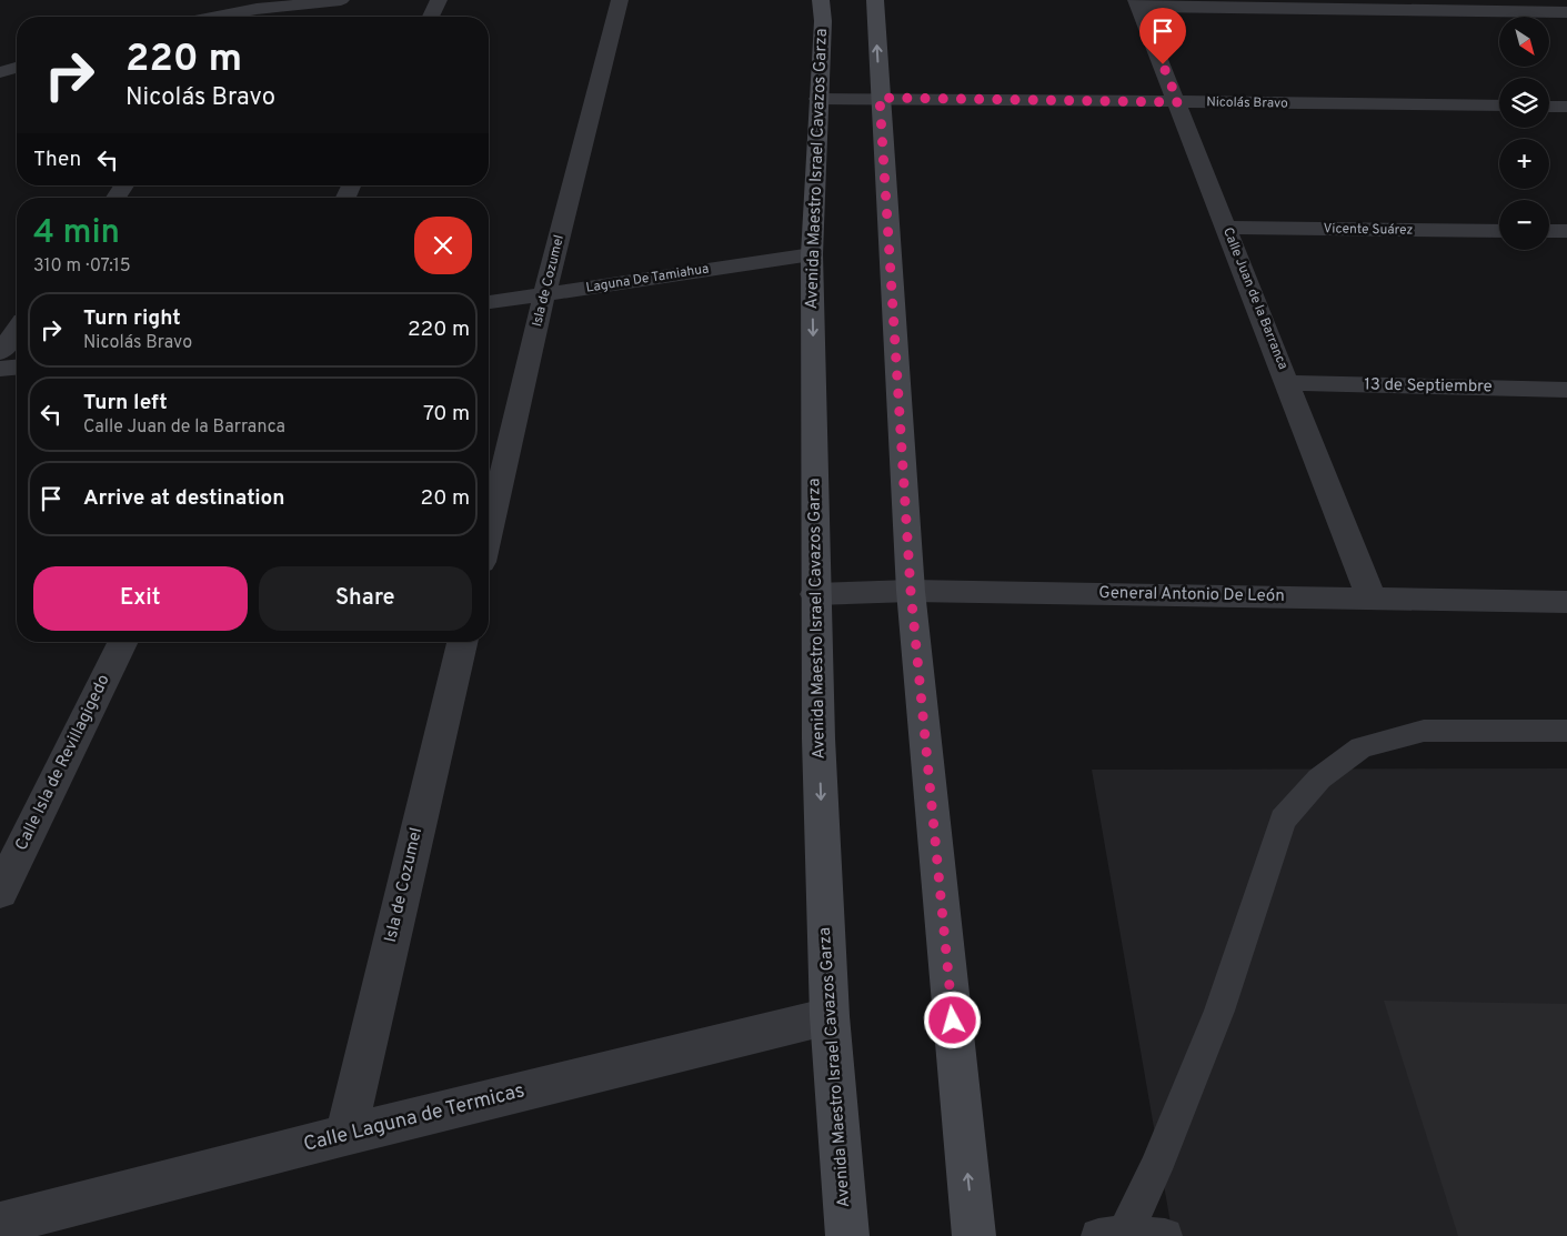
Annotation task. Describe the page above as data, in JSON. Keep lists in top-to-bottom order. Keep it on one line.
{"streets":{"main road":["Avenida Maestro Israel Cavazos Garza"],"street":["Nicolás Bravo","Vicente Suárez","Laguna De Tamiahua","Isla de Cozumel","Calle Juan de la Barranca","13 de Septiembre","General Antonio De León","Calle Isla de Revillagigedo","Calle Laguna de Termicas"]},"crossings":[["Nicolás Bravo","Avenida Maestro Israel Cavazos Garza"],["Nicolás Bravo","Calle Juan de la Barranca"],["Avenida Maestro Israel Cavazos Garza","Laguna De Tamiahua"],["Avenida Maestro Israel Cavazos Garza","General Antonio De León"],["Avenida Maestro Israel Cavazos Garza","Calle Laguna de Termicas"],["Vicente Suárez","Calle Juan de la Barranca"],["Laguna De Tamiahua","Isla de Cozumel"],["Isla de Cozumel","Calle Laguna de Termicas"],["Calle Juan de la Barranca","13 de Septiembre"],["Calle Juan de la Barranca","General Antonio De León"]],"north":"bottom right","page":{"map_buttons":["+","−"],"turn":["220 m","Nicolás Bravo"],"then":"Then","heading":["4 min","310 m · 07:15"],"list":[{"name":"Turn right","note":"Nicolás Bravo","value":"220 m"},{"name":"Turn left","note":"Calle Juan de la Barranca","value":"70 m"},{"name":"Arrive at destination","value":"20 m"}],"buttons":["Exit","Share"]}}
